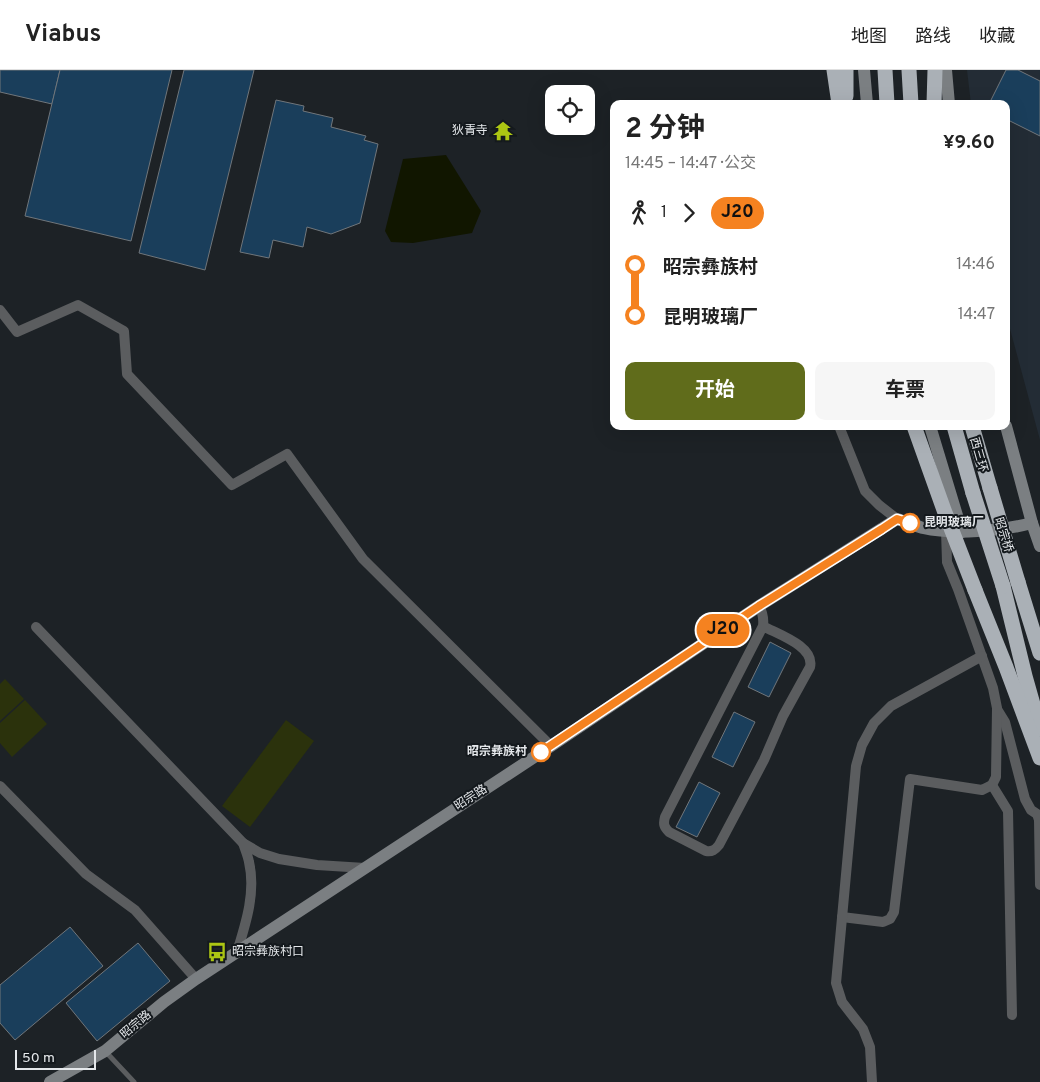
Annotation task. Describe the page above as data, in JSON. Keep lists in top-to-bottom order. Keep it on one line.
{"streets":{"highway":["西三环","昭宗桥"],"street":["昭宗路"]},"crossings":[["西三环","昭宗桥"]],"places":{"temple":["狄青寺"],"other":["昆明玻璃厂","昭宗彝族村"],"bus stop":["昭宗彝族村口"]},"lines":["bus line J20"],"scale_bar":"50 m","page":{"header":"Viabus","nav":["地图","路线","收藏"],"on_map":"J20","heading":["2 分钟","14:45 – 14:47 · 公交","¥9.60"],"legs":["1","J20"],"list":[{"name":"昭宗彝族村","value":"14:46"},{"name":"昆明玻璃厂","value":"14:47"}],"buttons":["开始","车票"],"scale":"50 m"}}
